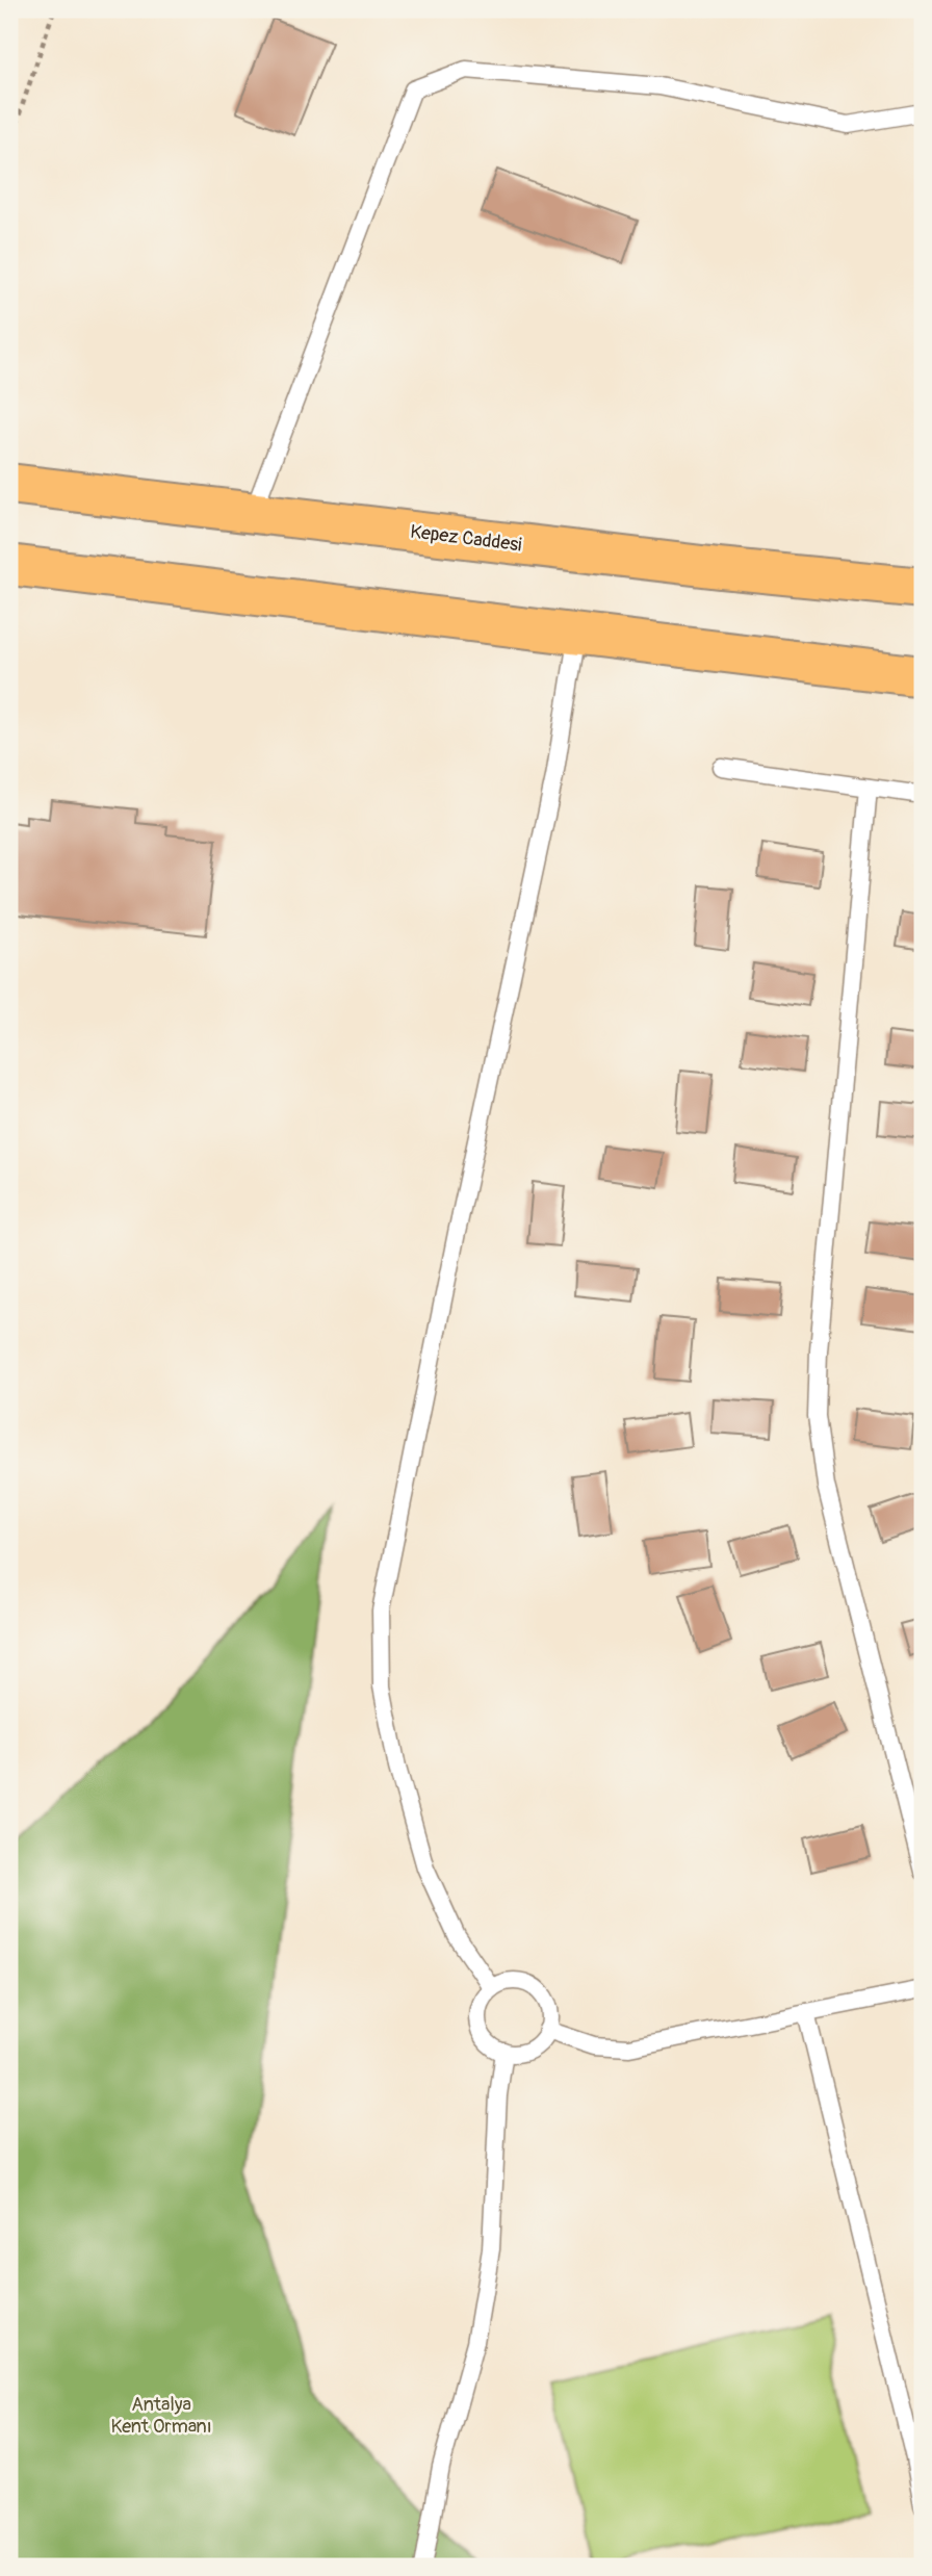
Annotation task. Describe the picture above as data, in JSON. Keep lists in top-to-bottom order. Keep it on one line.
{"streets":{"main road":["Kepez Caddesi"]},"parks":["Antalya Kent Ormanı"]}
